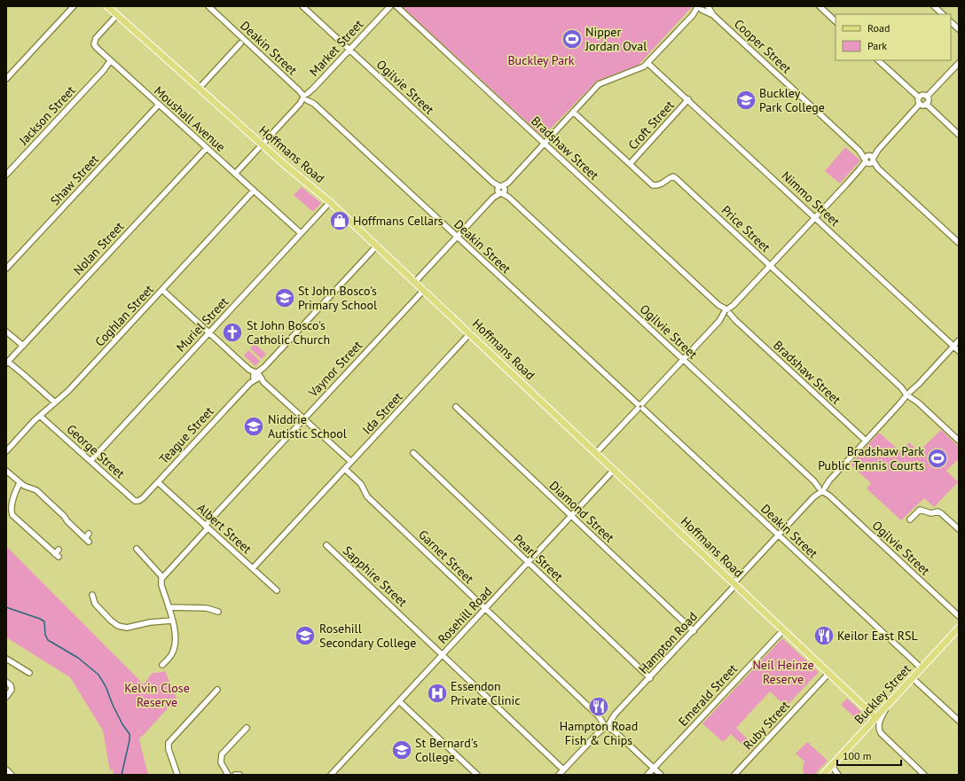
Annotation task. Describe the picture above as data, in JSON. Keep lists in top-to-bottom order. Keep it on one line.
{"streets":{"main road":["Hoffmans Road","Buckley Street"],"street":["Cooper Street","Deakin Street","Market Street","Ogilvie Street","Jackson Street","Moushall Avenue","Croft Street","Bradshaw Street","Shaw Street","Nimmo Street","Price Street","Nolan Street","Coghlan Street","Muriel Street","Vaynor Street","Ida Street","Teague Street","George Street","Diamond Street","Albert Street","Garnet Street","Pearl Street","Sapphire Street","Rosehill Road","Hampton Road","Emerald Street","Ruby Street"]},"crossings":[["Deakin Street","Market Street"],["Deakin Street","Hampton Road"],["Deakin Street","Buckley Street"],["Market Street","Ogilvie Street"],["Market Street","Moushall Avenue"],["Market Street","Hoffmans Road"],["Ogilvie Street","Hampton Road"],["Jackson Street","Moushall Avenue"],["Moushall Avenue","Hoffmans Road"],["Moushall Avenue","Shaw Street"],["Moushall Avenue","Nolan Street"],["Moushall Avenue","Coghlan Street"],["Moushall Avenue","Muriel Street"],["Croft Street","Nimmo Street"],["Croft Street","Price Street"],["Hoffmans Road","Muriel Street"],["Hoffmans Road","Vaynor Street"],["Hoffmans Road","Ida Street"],["Hoffmans Road","Teague Street"],["Hoffmans Road","Rosehill Road"],["Hoffmans Road","Hampton Road"],["Hoffmans Road","Buckley Street"],["Hoffmans Road","Emerald Street"],["Hoffmans Road","Ruby Street"],["Coghlan Street","George Street"],["Muriel Street","George Street"],["Vaynor Street","Albert Street"],["Ida Street","Albert Street"],["Ida Street","Garnet Street"],["Teague Street","George Street"],["Teague Street","Albert Street"],["Diamond Street","Rosehill Road"],["Diamond Street","Hampton Road"],["Garnet Street","Rosehill Road"],["Garnet Street","Hampton Road"],["Garnet Street","Emerald Street"],["Pearl Street","Rosehill Road"],["Pearl Street","Hampton Road"],["Sapphire Street","Rosehill Road"],["Sapphire Street","Hampton Road"]],"parks":["Buckley Park","Neil Heinze Reserve","Kelvin Close Reserve"],"places":{"sports":["Nipper Jordan Oval","Bradshaw Park Public Tennis Courts"],"school or university":["Buckley Park College","St John Bosco's Primary School","Niddrie Autistic School","Rosehill Secondary College","St Bernard's College"],"shop":["Hoffmans Cellars"],"church":["St John Bosco's Catholic Church"],"restaurant":["Keilor East RSL","Hampton Road Fish & Chips"],"hospital":["Essendon Private Clinic"]},"legend":["Road","Park"],"scale_bar":"100 m"}
